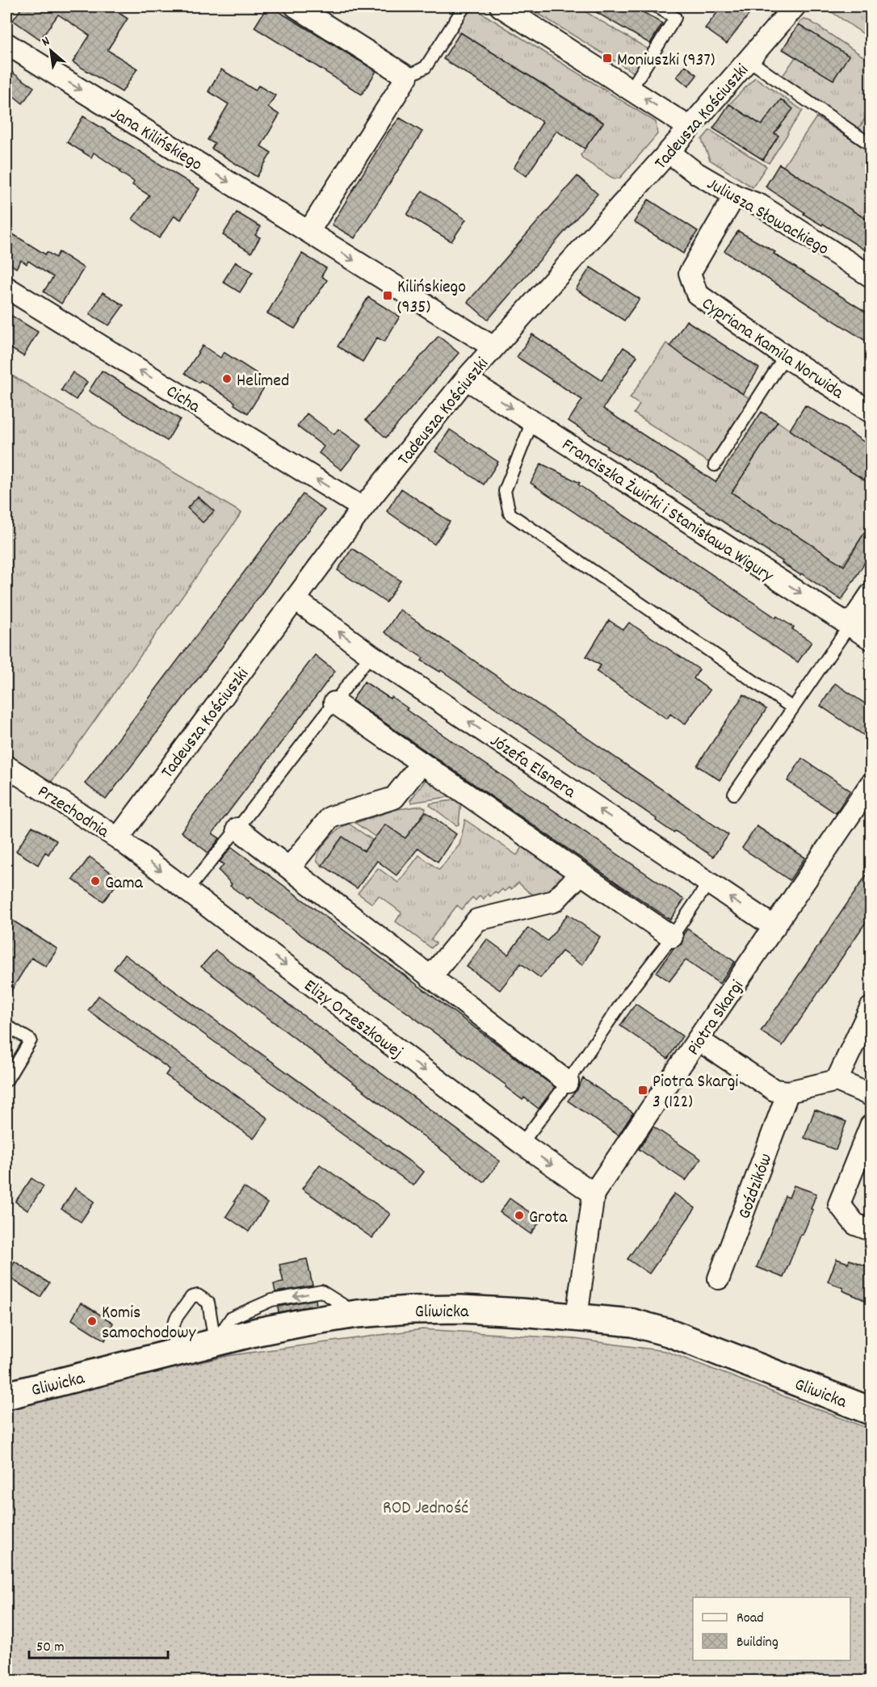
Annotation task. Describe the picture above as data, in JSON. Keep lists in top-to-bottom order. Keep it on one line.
{"streets":{"main road":["Gliwicka"],"street":["Tadeusza Kościuszki","Jana Kilińskiego","Juliusza Słowackiego","Cypriana Kamila Norwida","Cicha","Franciszka Żwirki i Stanisława Wigury","Józefa Elsnera","Przechodnia","Piotra Skargi","Elizy Orzeszkowej","Goździków"]},"crossings":[["Tadeusza Kościuszki","Jana Kilińskiego"],["Tadeusza Kościuszki","Juliusza Słowackiego"],["Tadeusza Kościuszki","Cicha"],["Tadeusza Kościuszki","Franciszka Żwirki i Stanisława Wigury"],["Tadeusza Kościuszki","Józefa Elsnera"],["Tadeusza Kościuszki","Przechodnia"],["Tadeusza Kościuszki","Elizy Orzeszkowej"],["Juliusza Słowackiego","Cypriana Kamila Norwida"],["Józefa Elsnera","Piotra Skargi"],["Przechodnia","Elizy Orzeszkowej"],["Piotra Skargi","Elizy Orzeszkowej"],["Piotra Skargi","Gliwicka"]],"one_way":["Jana Kilińskiego","Cicha","Franciszka Żwirki i Stanisława Wigury"],"parks":["ROD Jedność"],"places":{"transit":["Moniuszki (937)","Kilińskiego (935)","Piotra Skargi 3 (122)"],"other":["Helimed","Gama","Grota","Komis samochodowy"]},"legend":["Road","Building"],"scale_bar":"50 m","north":"top left"}
